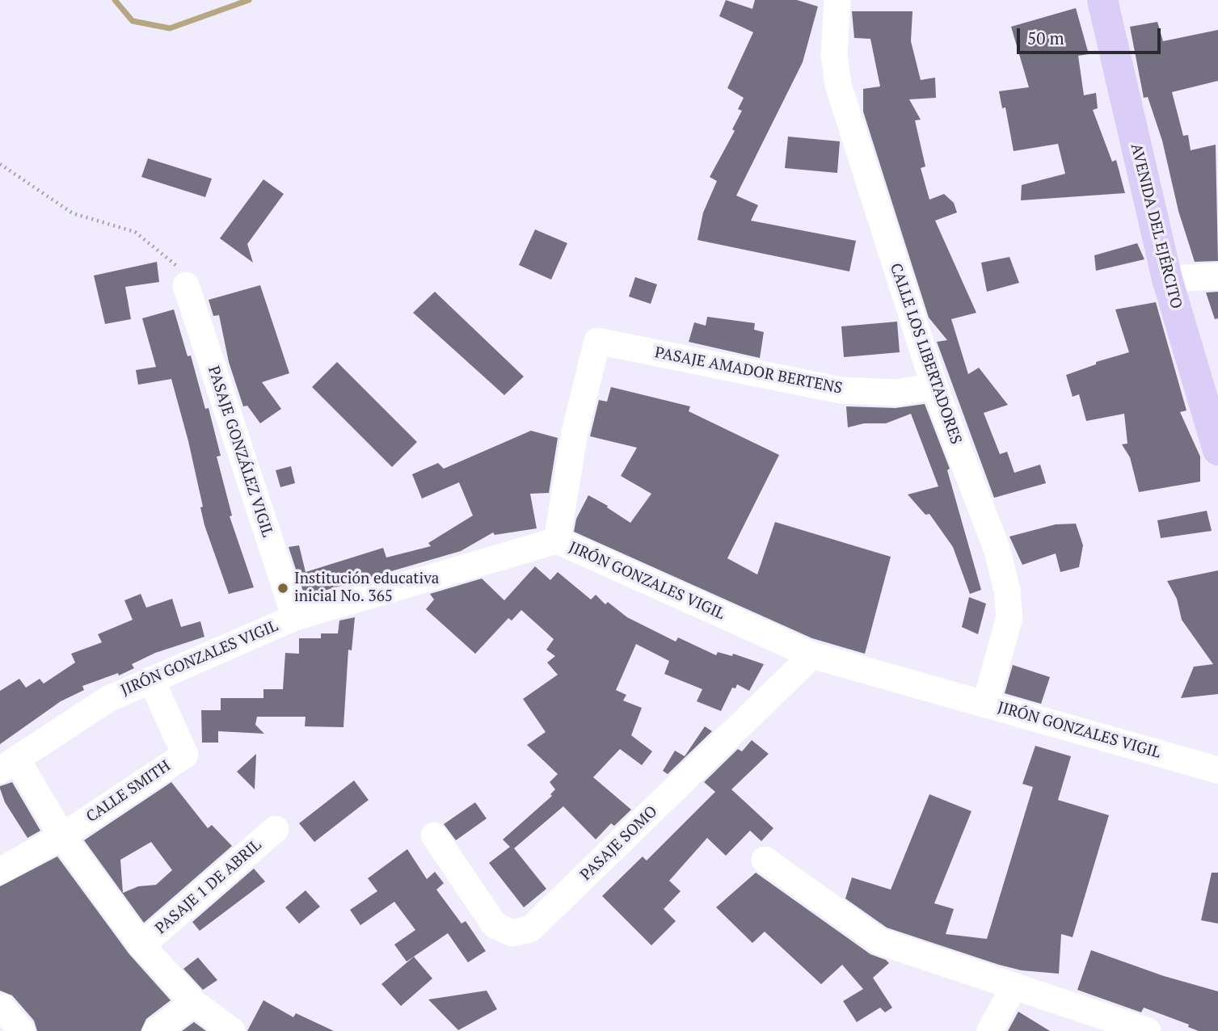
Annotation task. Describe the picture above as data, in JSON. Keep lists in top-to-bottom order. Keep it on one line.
{"streets":{"main road":["AVENIDA DEL EJÉRCITO"],"street":["CALLE LOS LIBERTADORES","PASAJE AMADOR BERTENS","PASAJE GONZÁLEZ VIGIL","JIRÓN GONZALES VIGIL","CALLE SMITH","PASAJE SOMO","PASAJE 1 DE ABRIL"]},"crossings":[["CALLE LOS LIBERTADORES","PASAJE AMADOR BERTENS"],["CALLE LOS LIBERTADORES","JIRÓN GONZALES VIGIL"],["PASAJE AMADOR BERTENS","JIRÓN GONZALES VIGIL"],["PASAJE GONZÁLEZ VIGIL","JIRÓN GONZALES VIGIL"],["JIRÓN GONZALES VIGIL","CALLE SMITH"],["JIRÓN GONZALES VIGIL","PASAJE SOMO"]],"places":["Institución educativa inicial No. 365"],"scale_bar":"50 m"}
